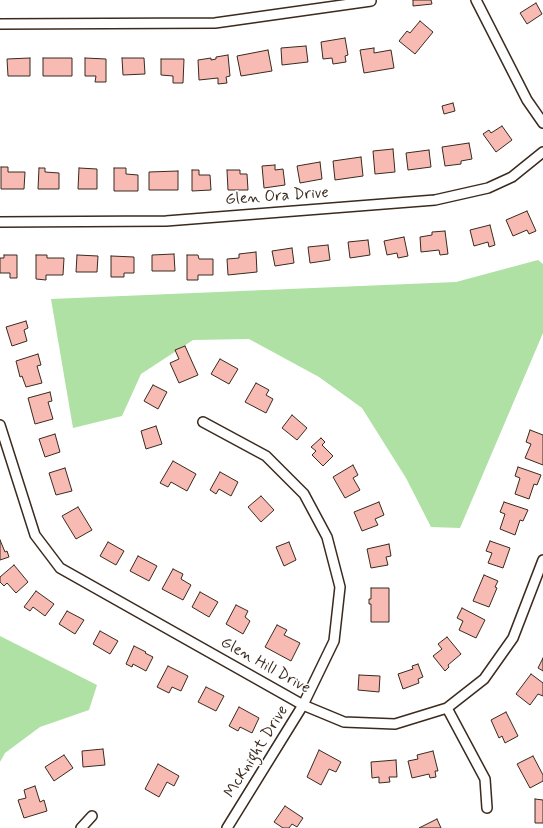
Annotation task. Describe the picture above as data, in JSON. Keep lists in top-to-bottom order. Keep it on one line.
{"streets":{"street":["Glen Ora Drive","Glen Hill Drive","McKnight Drive"]},"crossings":[["Glen Hill Drive","McKnight Drive"]]}
